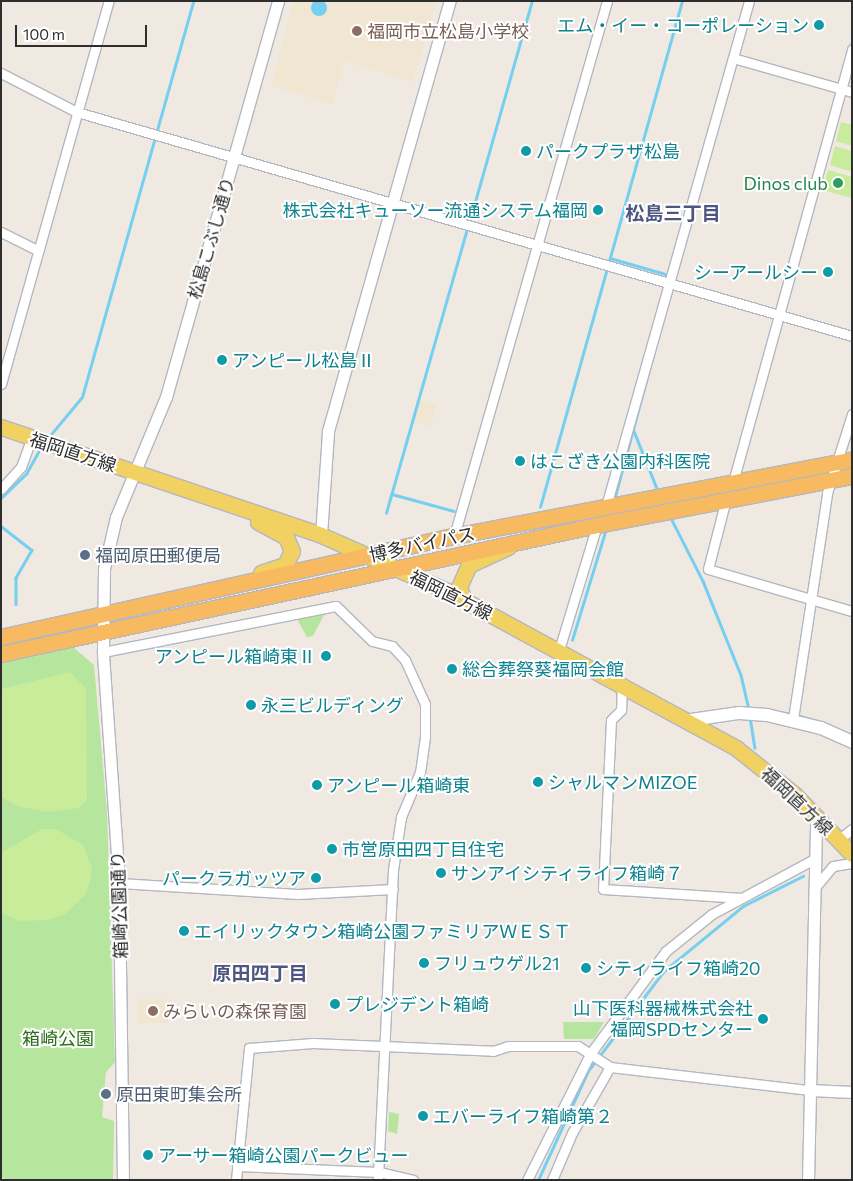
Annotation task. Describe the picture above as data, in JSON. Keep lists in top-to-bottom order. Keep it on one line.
{"streets":{"highway":["博多バイパス"],"main road":["福岡直方線"],"street":["松島こぶし通り","箱崎公園通り"]},"crossings":[["松島こぶし通り","福岡直方線"],["松島こぶし通り","博多バイパス"],["松島こぶし通り","箱崎公園通り"],["福岡直方線","博多バイパス"],["博多バイパス","箱崎公園通り"]],"districts":["松島三丁目","原田四丁目"],"parks":["箱崎公園"],"places":["エム・イー・コーポレーション","福岡市立松島小学校","パークプラザ松島","Dinos club","株式会社キューソー流通システム福岡","シーアールシー","アンピール松島Ⅱ","はこざき公園内科医院","福岡原田郵便局","アンピール箱崎東Ⅱ","総合葬祭葵福岡会館","永三ビルディング","シャルマンMIZOE","アンピール箱崎東","市営原田四丁目住宅","サンアイシティライフ箱崎７","パークラガッツア","エイリックタウン箱崎公園ファミリアＷＥＳＴ","フリュウゲル21","シティライフ箱崎20","プレジデント箱崎","みらいの森保育園","山下医科器械株式会社 福岡SPDセンター","原田東町集会所","エバーライフ箱崎第２","アーサー箱崎公園パークビュー"],"scale_bar":"100 m"}
